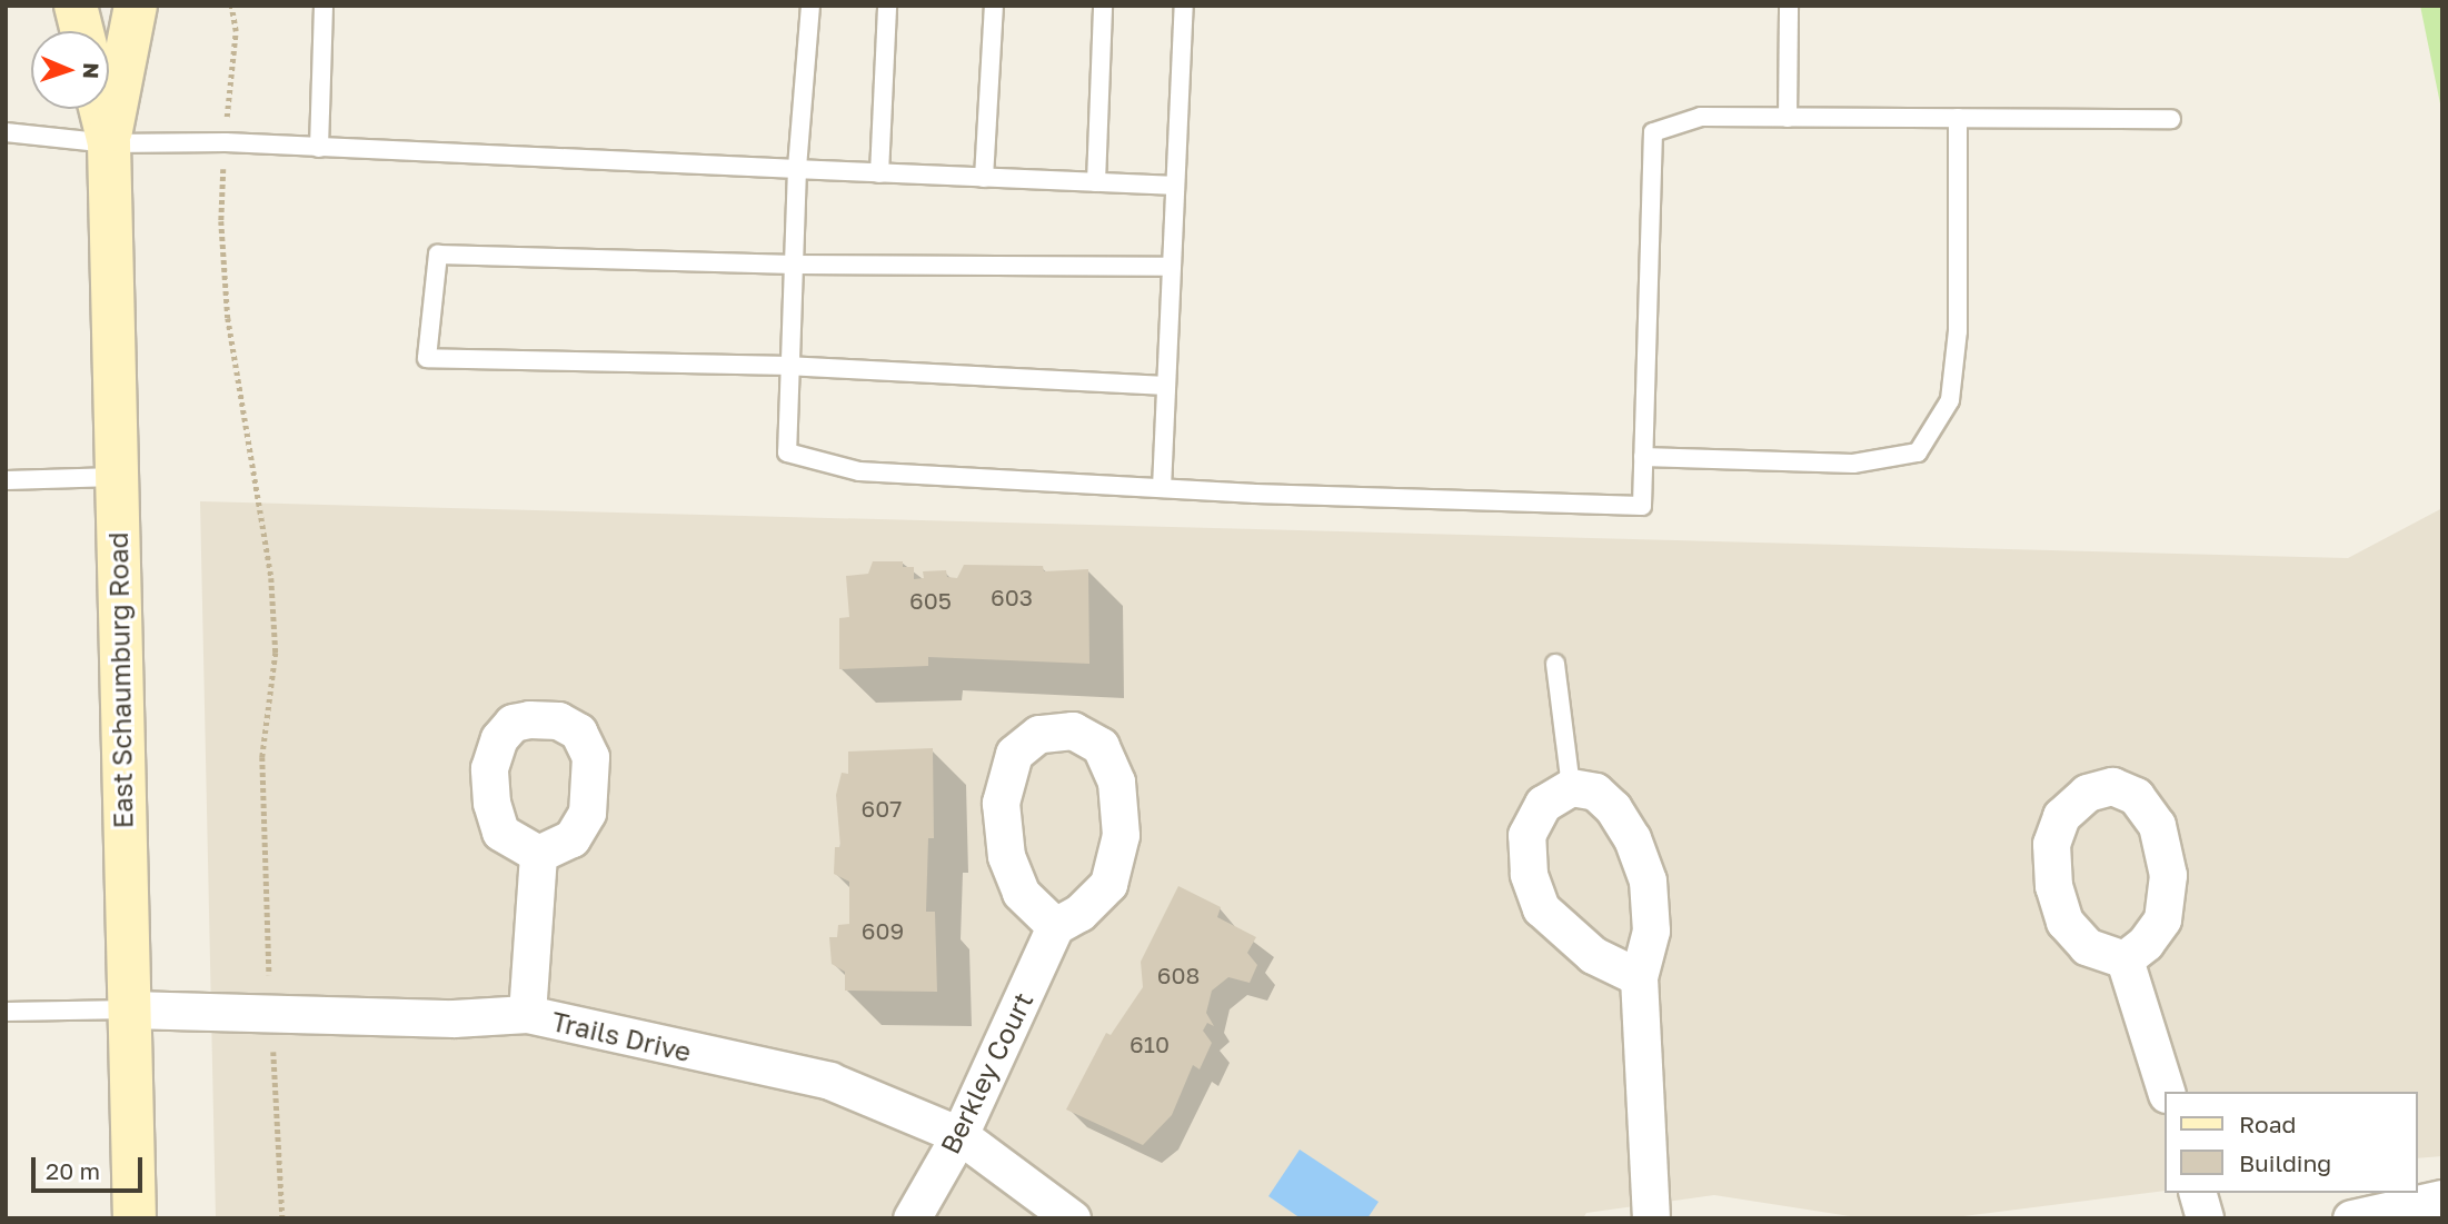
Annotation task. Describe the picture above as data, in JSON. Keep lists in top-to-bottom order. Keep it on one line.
{"streets":{"main road":["East Schaumburg Road"],"street":["Trails Drive","Berkley Court"]},"crossings":[["East Schaumburg Road","Trails Drive"],["Trails Drive","Berkley Court"]],"house_numbers":["603","605","607","609","608","610"],"legend":["Road","Building"],"scale_bar":"20 m","north":"right"}
